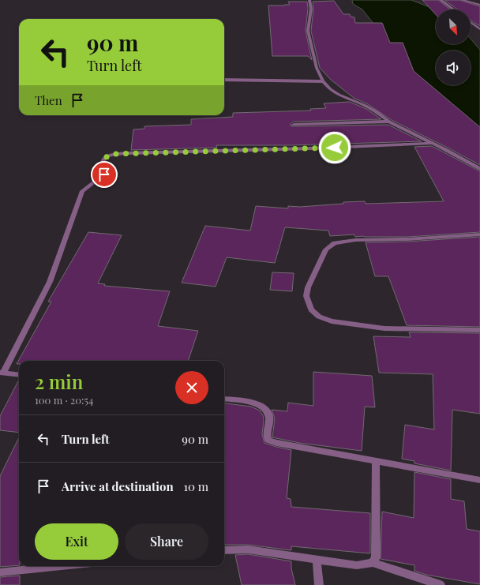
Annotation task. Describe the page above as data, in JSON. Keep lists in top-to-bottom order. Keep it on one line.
{"north":"bottom right","page":{"turn":["90 m","Turn left"],"then":"Then","heading":["2 min","100 m · 20:54"],"list":[{"name":"Turn left","value":"90 m"},{"name":"Arrive at destination","value":"10 m"}],"buttons":["Exit","Share"]}}
